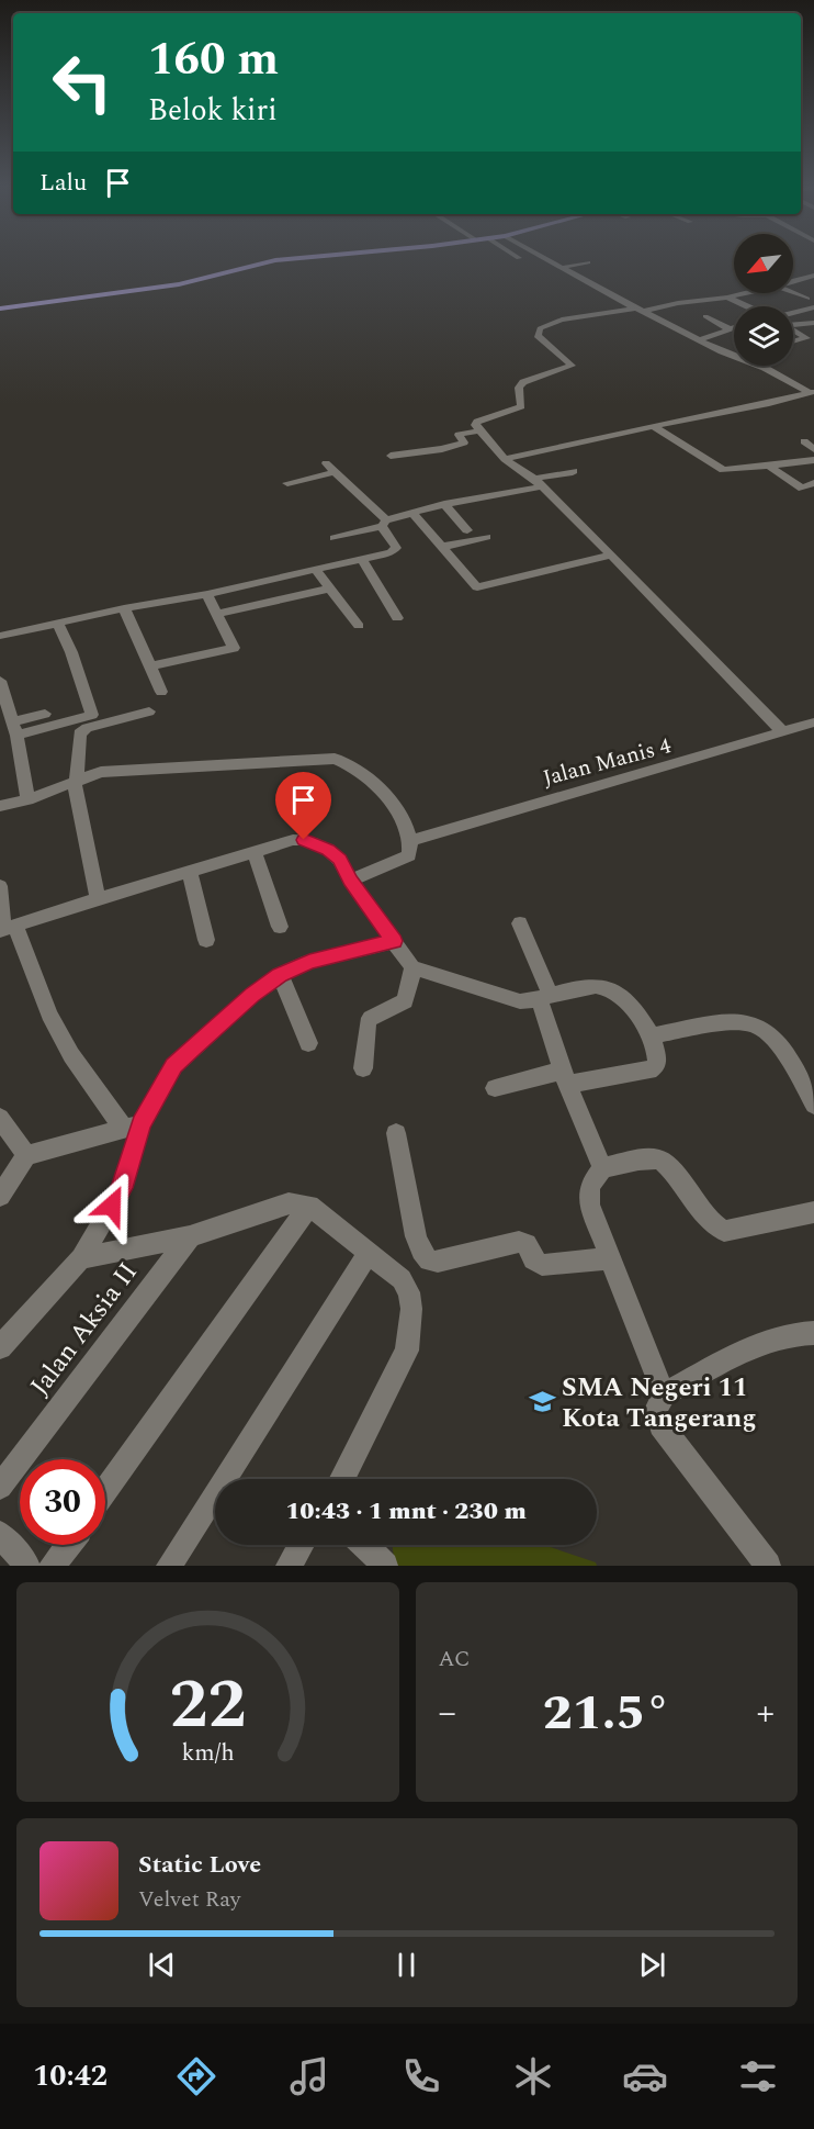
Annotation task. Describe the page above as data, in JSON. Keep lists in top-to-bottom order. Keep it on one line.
{"streets":{"street":["Jalan Manis 4","Jalan Aksia II"]},"places":{"school or university":["SMA Negeri 11 Kota Tangerang"]},"north":"bottom left","page":{"turn":["160 m","Belok kiri"],"then":"Lalu","limit":"30","trip":"10:43 · 1 mnt · 230 m","tile":"AC","heat":["−","21.5°","+"],"song":["Static Love","Velvet Ray"],"tabs":"10:42","gauge":["22","km/h"]}}
